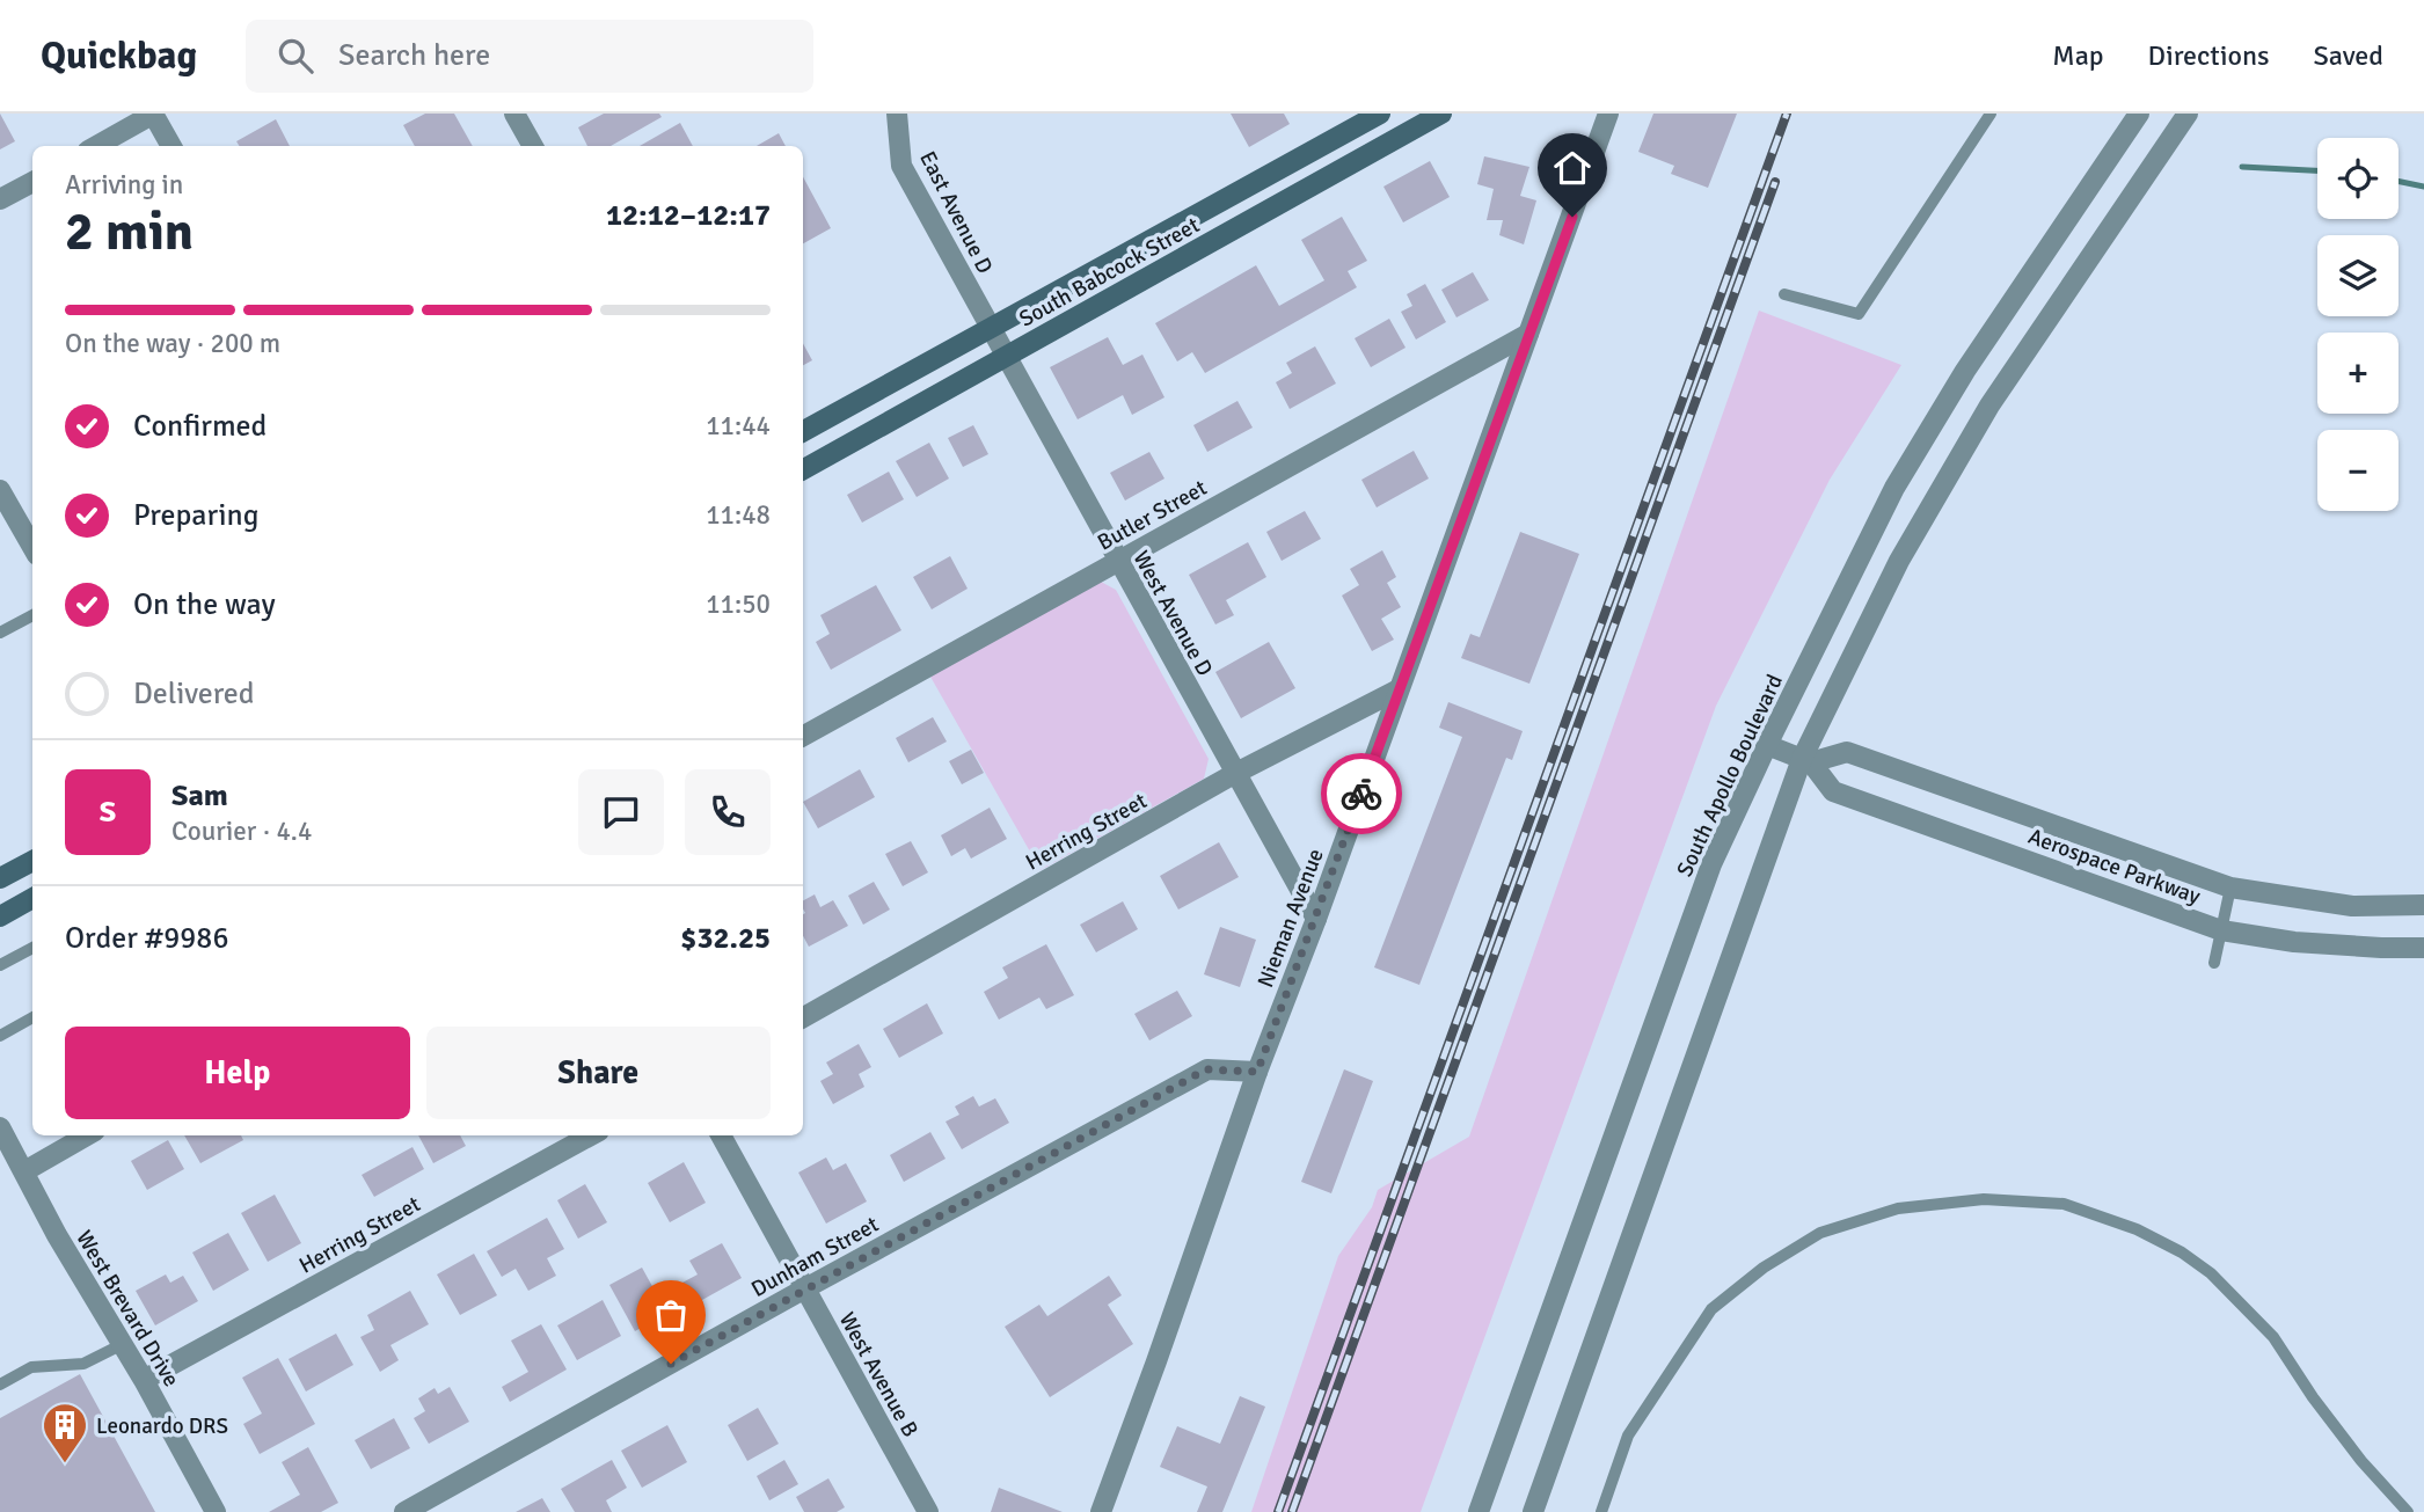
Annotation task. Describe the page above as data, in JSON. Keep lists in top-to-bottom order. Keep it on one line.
{"streets":{"main road":["South Babcock Street"],"street":["East Avenue D","Butler Street","West Avenue D","South Apollo Boulevard","Herring Street","Aerospace Parkway","Nieman Avenue","Dunham Street","West Brevard Drive","West Avenue B"]},"crossings":[["East Avenue D","South Babcock Street"],["East Avenue D","West Avenue D"],["South Babcock Street","West Avenue D"],["Butler Street","West Avenue D"],["Butler Street","Nieman Avenue"],["West Avenue D","Herring Street"],["West Avenue D","Nieman Avenue"],["South Apollo Boulevard","Aerospace Parkway"],["Herring Street","Nieman Avenue"],["Herring Street","West Brevard Drive"],["Nieman Avenue","Dunham Street"],["Dunham Street","West Avenue B"]],"places":{"building":["Leonardo DRS"]},"page":{"header":"Quickbag","search":"Search here","nav":["Map","Directions","Saved"],"map_buttons":["+","−"],"heading":["2 min","Arriving in","12:12–12:17"],"panel":["Sam","Courier · 4.4","Order #9986","$32.25"],"bar":"On the way · 200 m","list":[["Confirmed","11:44"],["Preparing","11:48"],["On the way","11:50"],"Delivered"],"round":"S","buttons":["Help","Share"]}}
